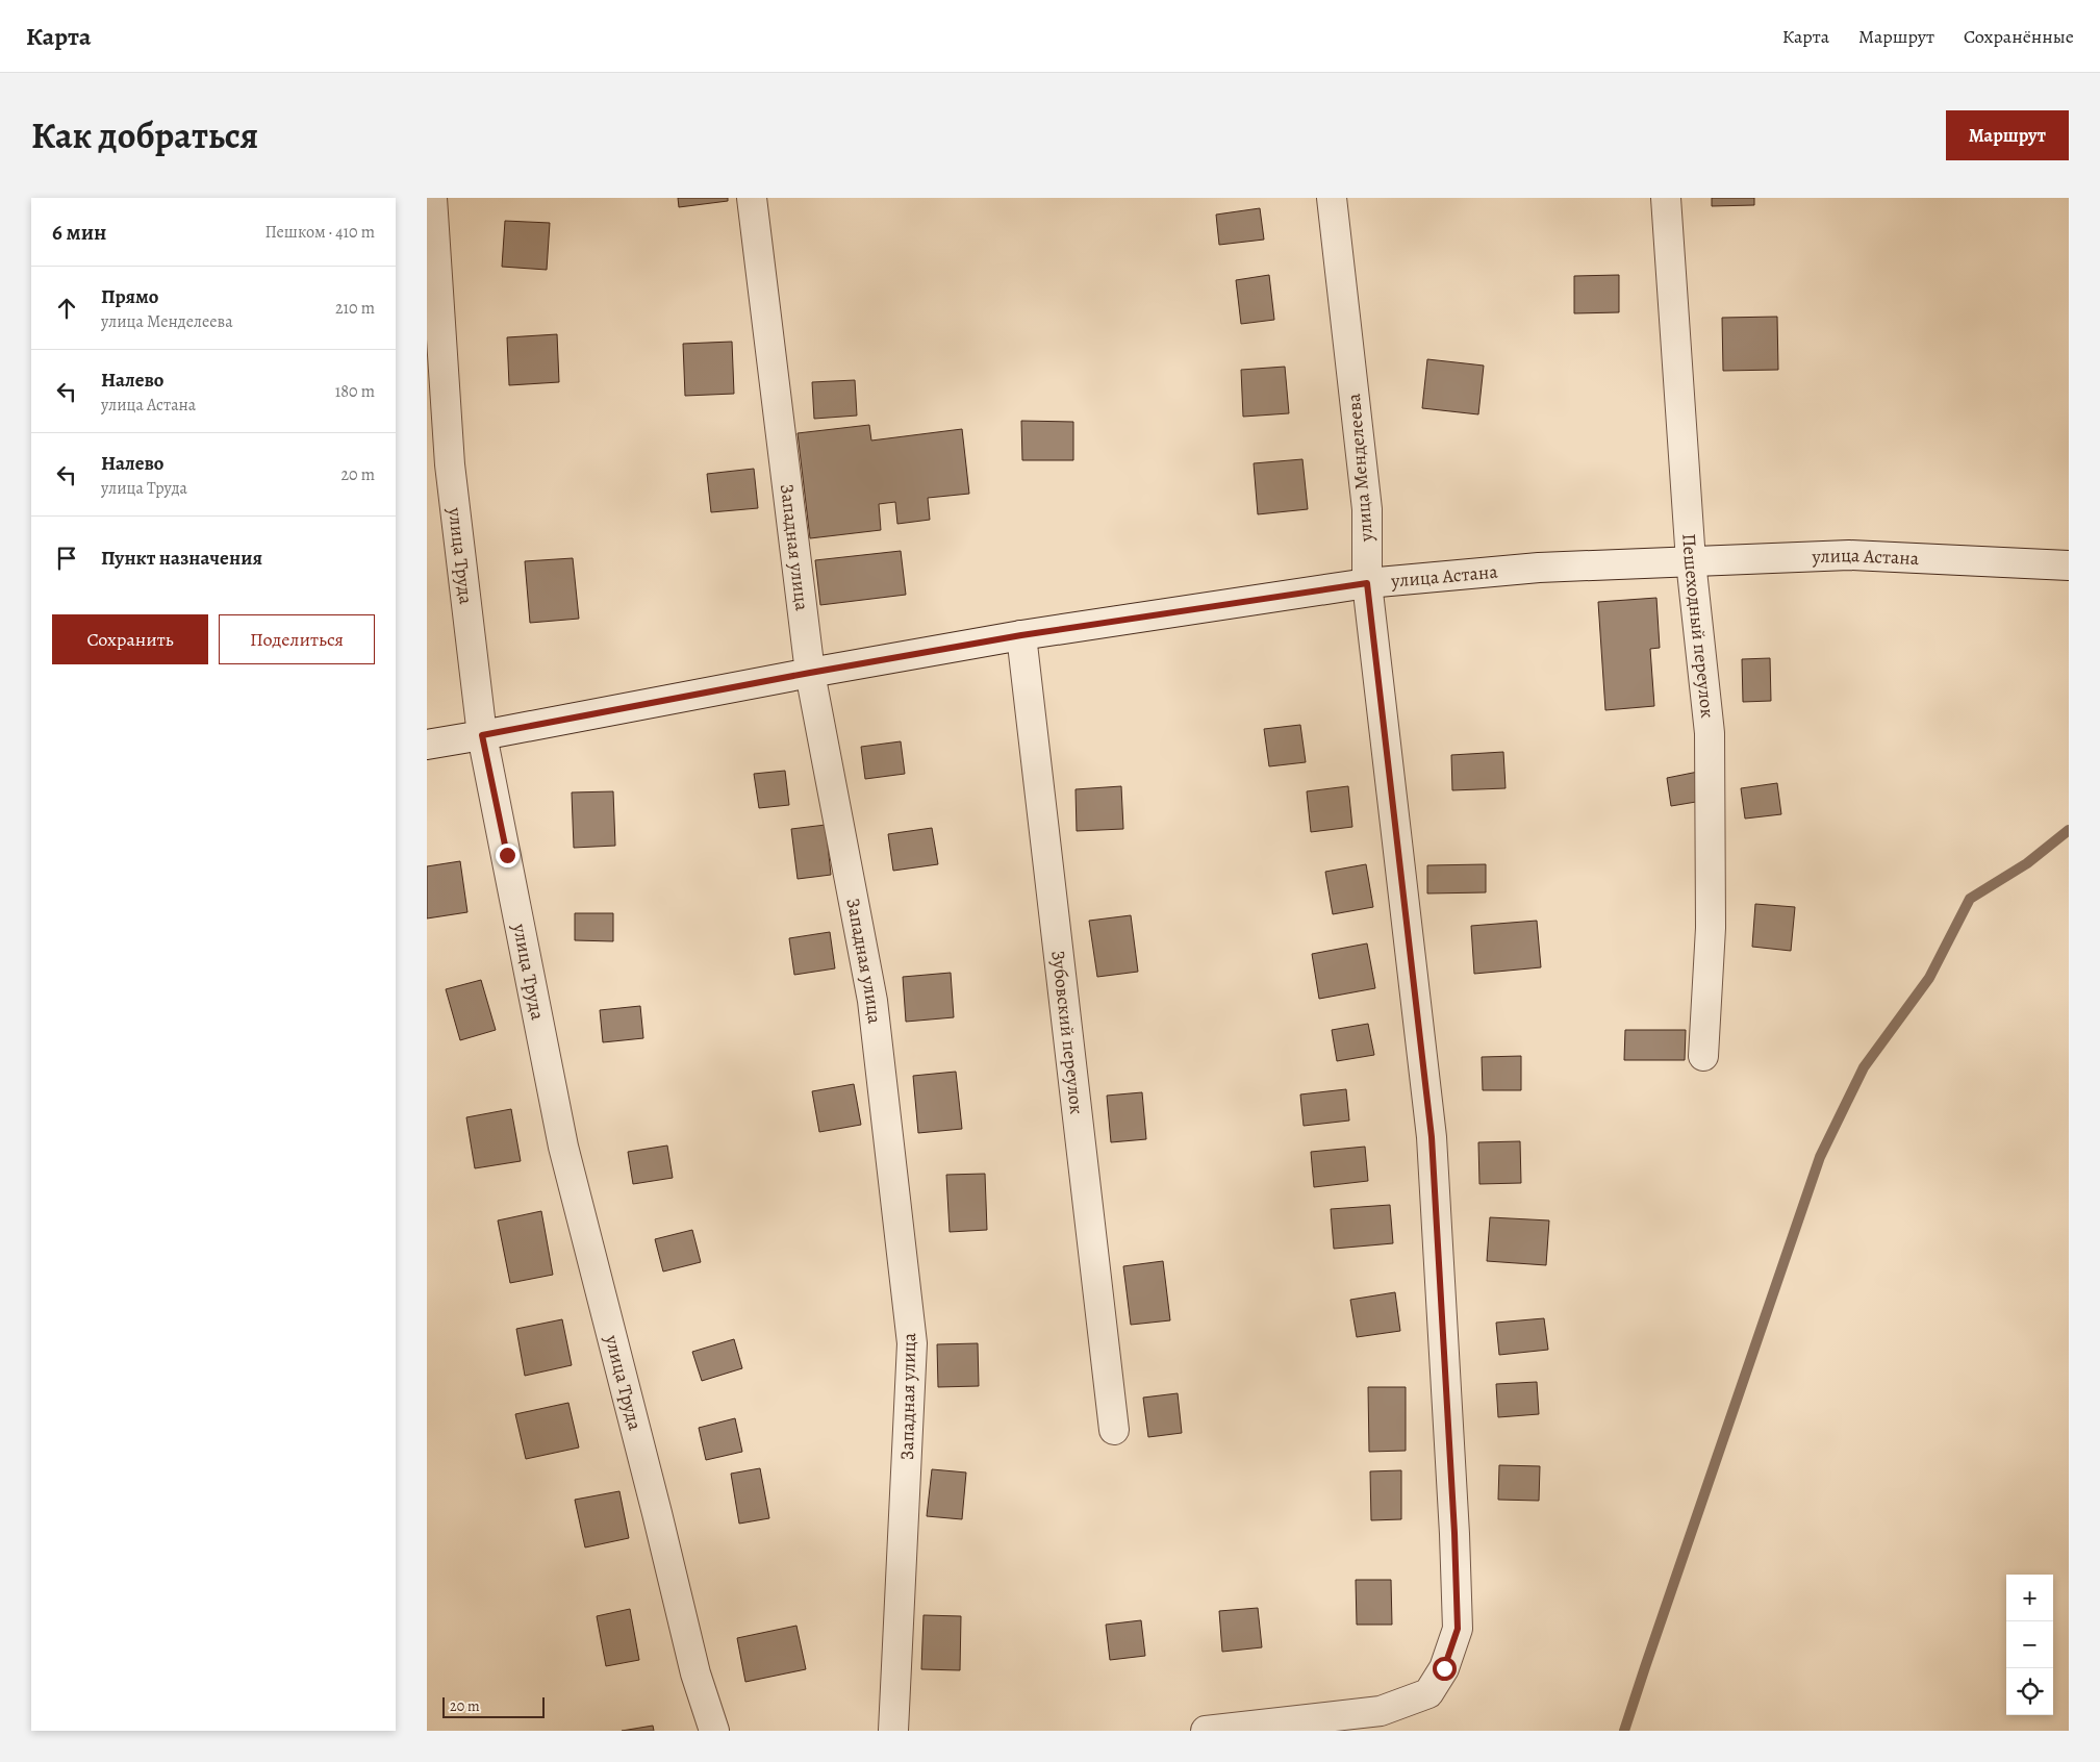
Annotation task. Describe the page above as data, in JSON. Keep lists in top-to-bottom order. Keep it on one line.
{"streets":{"street":["улица Менделеева","Западная улица","улица Труда","улица Астана","Пешеходный переулок","Зубовский переулок"]},"crossings":[["улица Менделеева","улица Астана"],["Западная улица","улица Астана"],["улица Труда","улица Астана"],["улица Астана","Пешеходный переулок"],["улица Астана","Зубовский переулок"]],"scale_bar":"20 m","page":{"header":"Карта","nav":["Карта","Маршрут","Сохранённые"],"title":"Как добраться","buttons":["Маршрут",["Сохранить","Поделиться"]],"heading":["6 мин","Пешком · 410 m"],"list":[["Прямо","улица Менделеева","210 m"],["Налево","улица Астана","180 m"],["Налево","улица Труда","20 m"],"Пункт назначения"],"map_buttons":["+","−"],"scale":"20 m"}}
